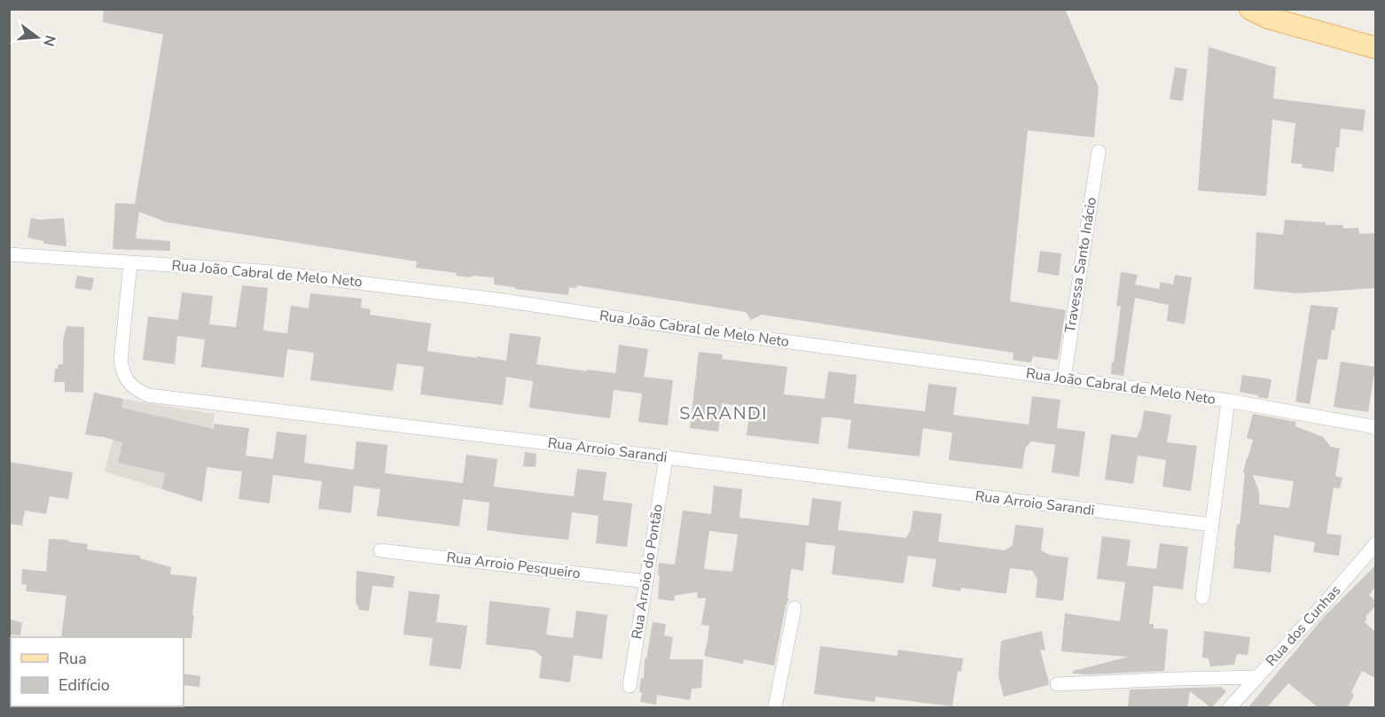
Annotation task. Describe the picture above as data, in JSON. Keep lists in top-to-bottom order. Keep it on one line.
{"streets":{"street":["Travessa Santo Inácio","Rua João Cabral de Melo Neto","Rua Arroio Sarandi","Rua Arroio Pesqueiro","Rua Arroio do Pontão","Rua dos Cunhas"]},"crossings":[["Travessa Santo Inácio","Rua João Cabral de Melo Neto"],["Rua João Cabral de Melo Neto","Rua Arroio Sarandi"],["Rua Arroio Sarandi","Rua Arroio do Pontão"],["Rua Arroio Pesqueiro","Rua Arroio do Pontão"]],"districts":["SARANDI"],"legend":["Rua","Edifício"],"north":"right"}
